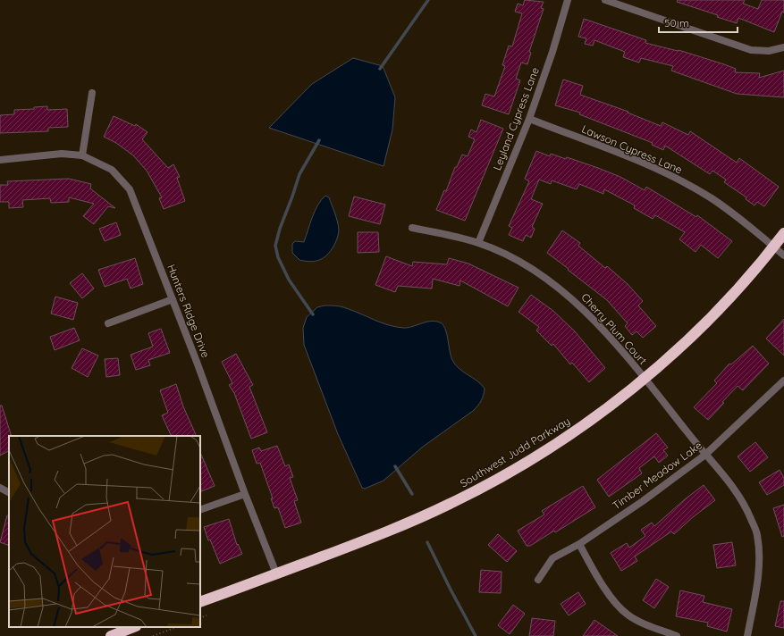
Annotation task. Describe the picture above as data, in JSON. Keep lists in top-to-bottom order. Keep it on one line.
{"streets":{"highway":["Southwest Judd Parkway"],"street":["Leyland Cypress Lane","Lawson Cypress Lane","Hunters Ridge Drive","Cherry Plum Court","Timber Meadow Lake"]},"crossings":[["Leyland Cypress Lane","Lawson Cypress Lane"],["Leyland Cypress Lane","Cherry Plum Court"],["Lawson Cypress Lane","Southwest Judd Parkway"],["Hunters Ridge Drive","Southwest Judd Parkway"],["Cherry Plum Court","Southwest Judd Parkway"],["Cherry Plum Court","Timber Meadow Lake"]],"scale_bar":"50 m"}
